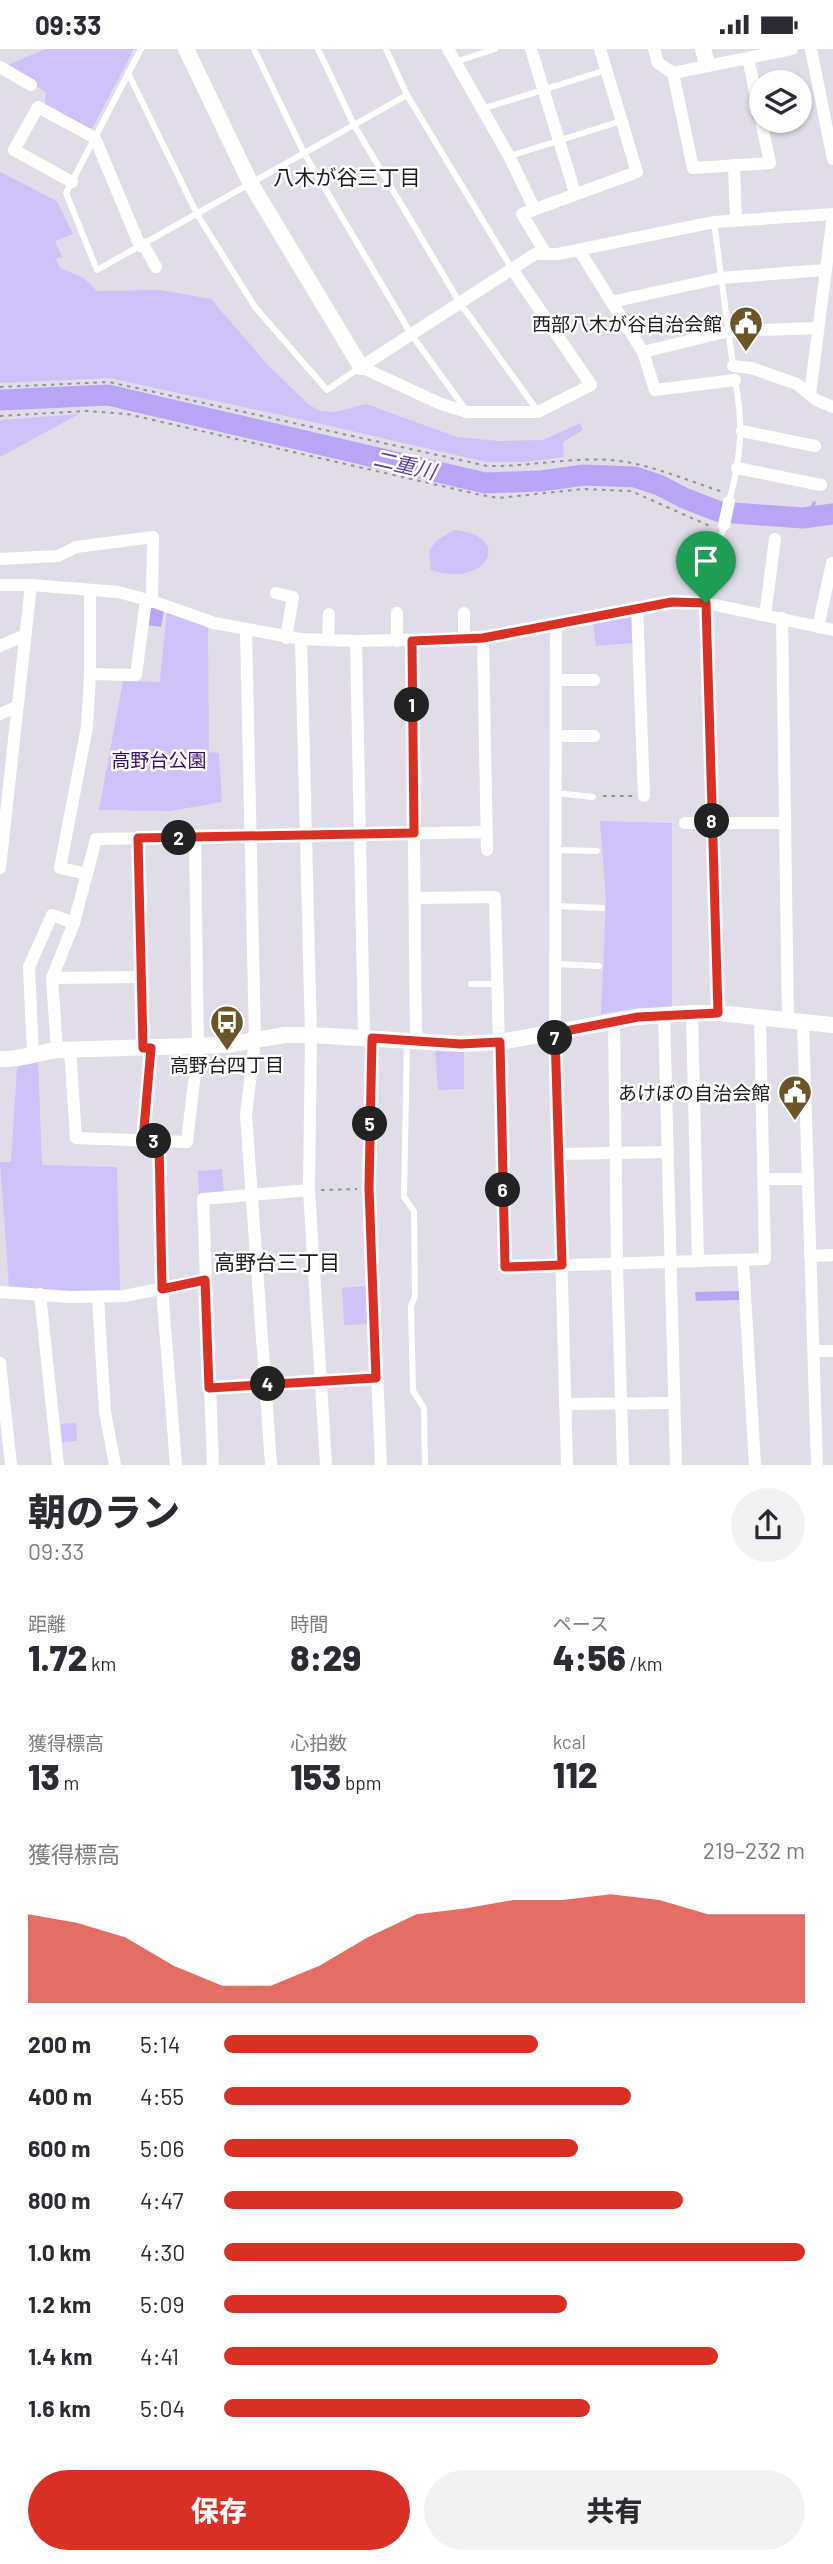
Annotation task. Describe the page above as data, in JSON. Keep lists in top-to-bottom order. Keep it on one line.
{"districts":["八木が谷三丁目","高野台三丁目"],"water":["二重川"],"parks":["高野台公園"],"places":{"public building":["西部八木が谷自治会館","あけぼの自治会館"],"bus stop":["高野台四丁目"]},"page":{"status":"09:33","pins":["1","8","2","7","5","3","6","4"],"heading":["朝のラン","09:33"],"stats":[["距離","1.72 km"],["時間","8:29"],["ペース","4:56 /km"],["獲得標高","13 m"],["心拍数","153 bpm"],["kcal","112"]],"chart":["獲得標高","219–232 m"],"list":[{"name":"200 m","note":"5:14"},{"name":"400 m","note":"4:55"},{"name":"600 m","note":"5:06"},{"name":"800 m","note":"4:47"},{"name":"1.0 km","note":"4:30"},{"name":"1.2 km","note":"5:09"},{"name":"1.4 km","note":"4:41"},{"name":"1.6 km","note":"5:04"}],"buttons":["保存","共有"]}}
